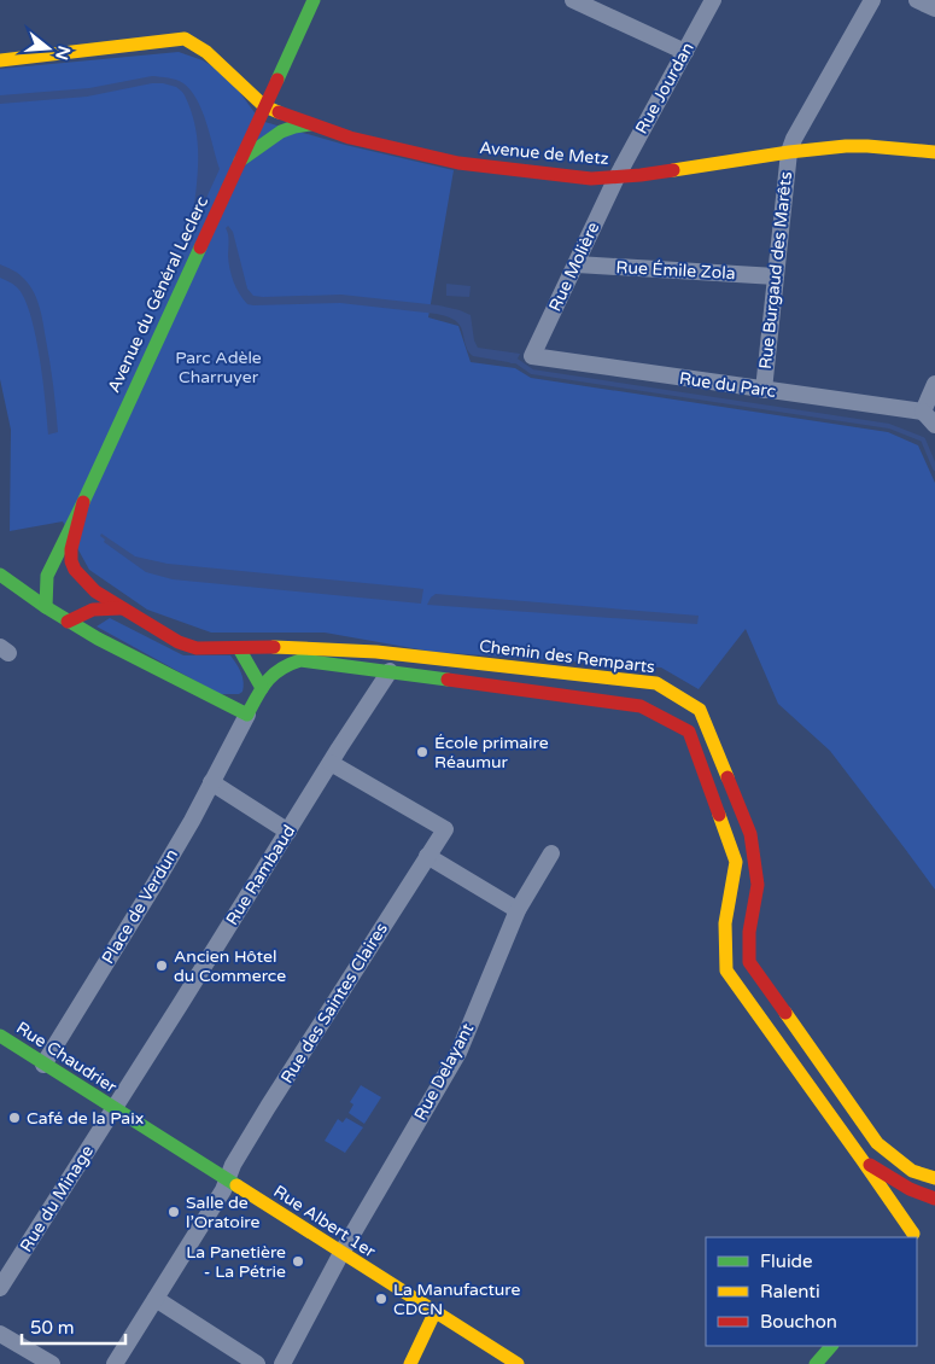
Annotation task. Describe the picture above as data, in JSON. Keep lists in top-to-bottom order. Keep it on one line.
{"streets":{"main road":["Avenue de Metz","Avenue du Général Leclerc","Chemin des Remparts","Rue Chaudrier","Rue Albert 1er"],"street":["Rue Jourdan","Rue Molière","Rue Émile Zola","Rue Burgaud des Marêts","Rue du Parc","Rue Rambaud","Place de Verdun","Rue des Saintes Claires","Rue Delayant","Rue du Minage"]},"crossings":[["Rue Jourdan","Avenue de Metz"],["Rue Jourdan","Rue Molière"],["Avenue de Metz","Rue Molière"],["Avenue de Metz","Rue Burgaud des Marêts"],["Avenue de Metz","Avenue du Général Leclerc"],["Rue Molière","Rue Émile Zola"],["Rue Molière","Rue du Parc"],["Rue Émile Zola","Rue Burgaud des Marêts"],["Rue Burgaud des Marêts","Rue du Parc"],["Avenue du Général Leclerc","Chemin des Remparts"],["Rue Rambaud","Rue des Saintes Claires"],["Rue Rambaud","Rue Chaudrier"],["Rue Rambaud","Rue du Minage"],["Rue Rambaud","Rue Albert 1er"],["Place de Verdun","Rue Chaudrier"],["Rue des Saintes Claires","Rue Albert 1er"],["Rue Chaudrier","Rue du Minage"],["Rue Chaudrier","Rue Albert 1er"],["Rue Delayant","Rue Albert 1er"],["Rue du Minage","Rue Albert 1er"]],"parks":["Parc Adèle Charruyer"],"places":["École primaire Réaumur","Ancien Hôtel du Commerce","Café de la Paix","Salle de l’Oratoire","La Panetière - La Pétrie","La Manufacture CDCN"],"legend":["Fluide","Ralenti","Bouchon"],"scale_bar":"50 m","north":"right"}
